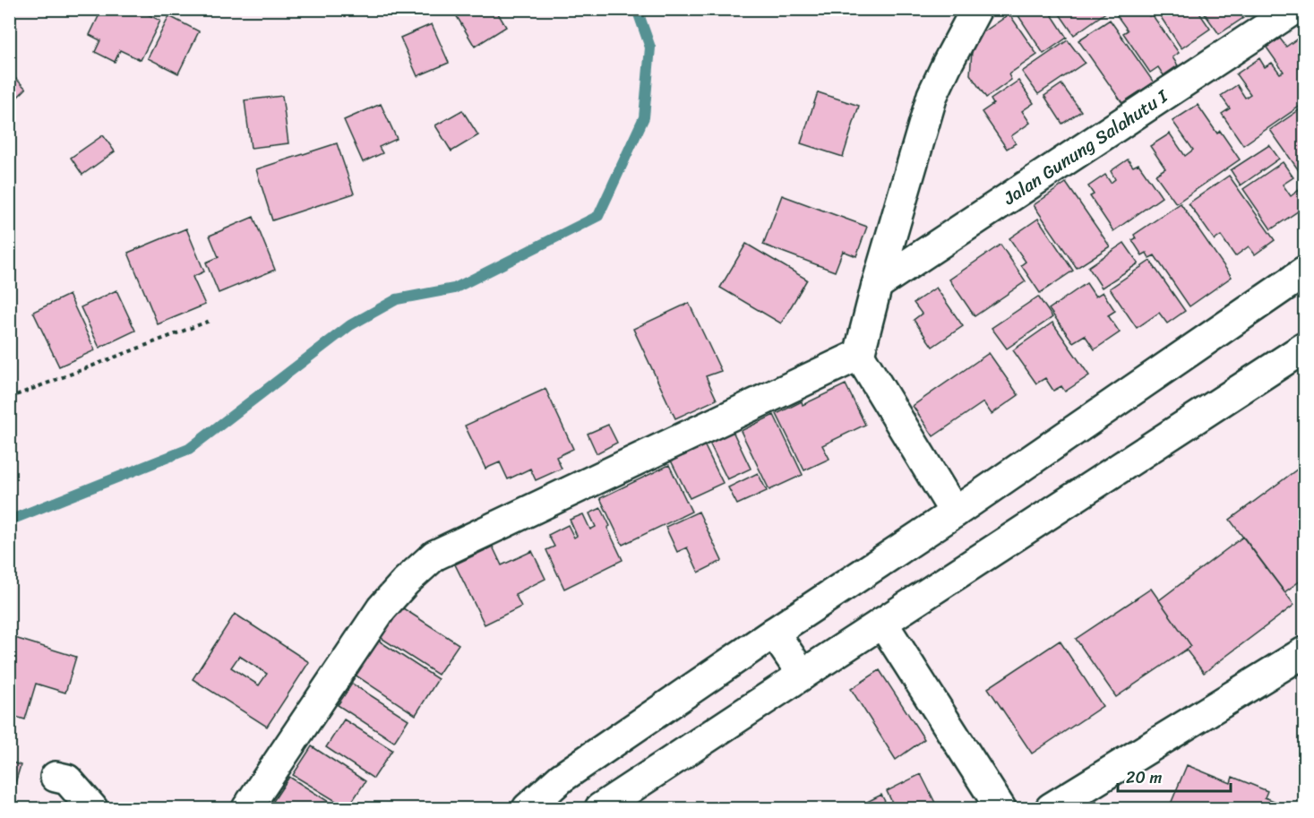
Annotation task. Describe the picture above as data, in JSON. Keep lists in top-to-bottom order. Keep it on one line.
{"streets":{"street":["Jalan Gunung Salahutu I"]},"scale_bar":"20 m"}
